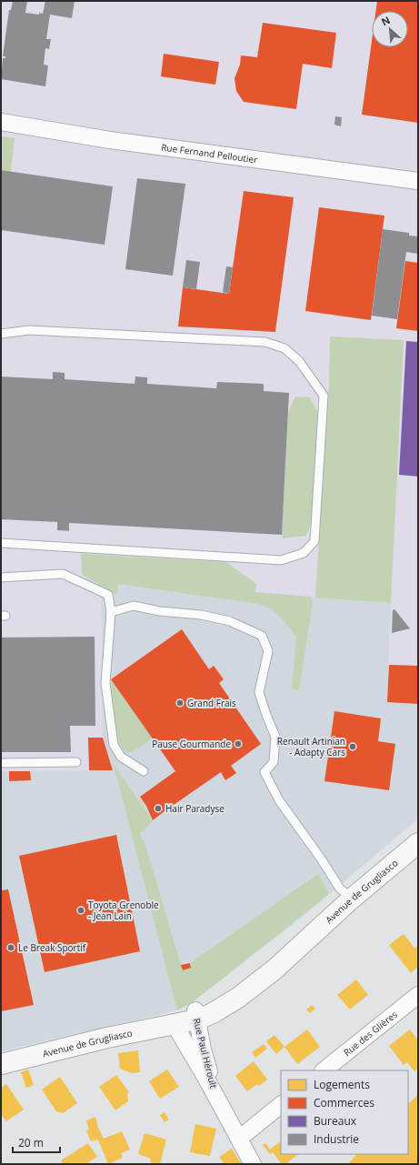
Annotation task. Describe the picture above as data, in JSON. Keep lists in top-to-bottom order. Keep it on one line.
{"streets":{"main road":["Avenue de Grugliasco"],"street":["Rue Fernand Pelloutier","Rue des Glières","Rue Paul Héroult"]},"crossings":[["Avenue de Grugliasco","Rue Paul Héroult"]],"places":["Grand Frais","Pause Gourmande","Renault Artinian - Adapty Cars","Hair Paradyse","Toyota Grenoble - Jean Lain","Le Break Sportif"],"legend":["Logements","Commerces","Bureaux","Industrie"],"scale_bar":"20 m","north":"top left"}
